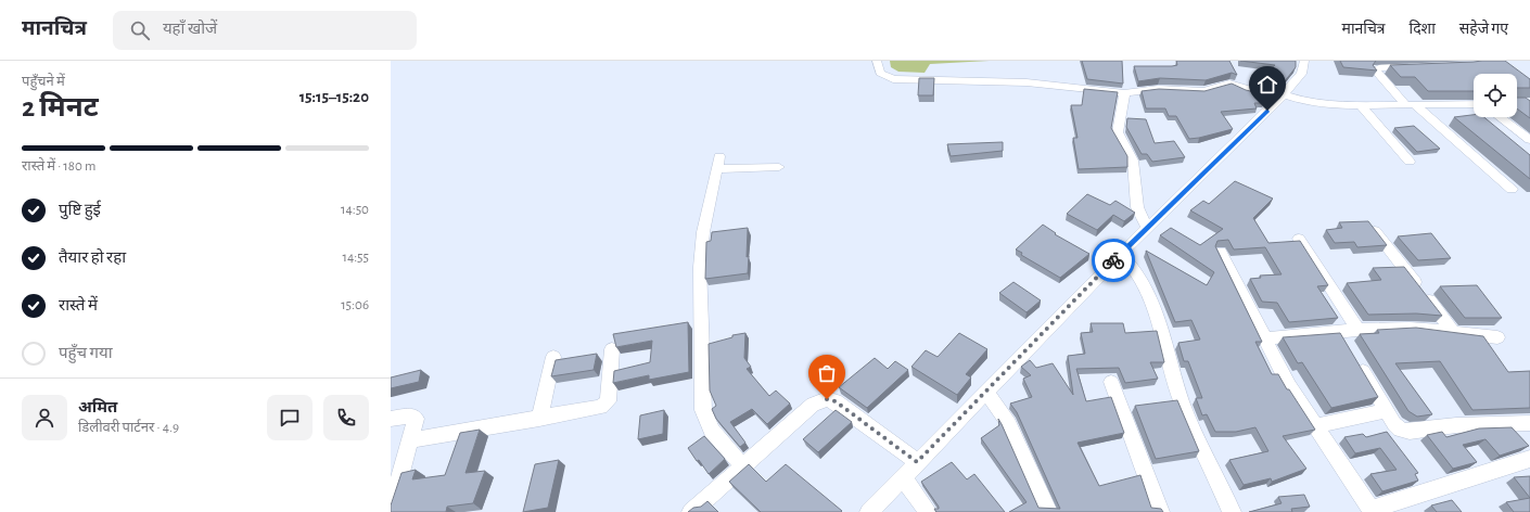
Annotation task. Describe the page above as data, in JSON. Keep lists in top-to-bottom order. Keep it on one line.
{"page":{"header":"मानचित्र","search":"यहाँ खोजें","nav":["मानचित्र","दिशा","सहेजे गए"],"heading":["2 मिनट","पहुँचने में","15:15–15:20"],"panel":["अमित","डिलीवरी पार्टनर · 4.9"],"bar":"रास्ते में · 180 m","list":[["पुष्टि हुई","14:50"],["तैयार हो रहा","14:55"],["रास्ते में","15:06"],"पहुँच गया"]}}
